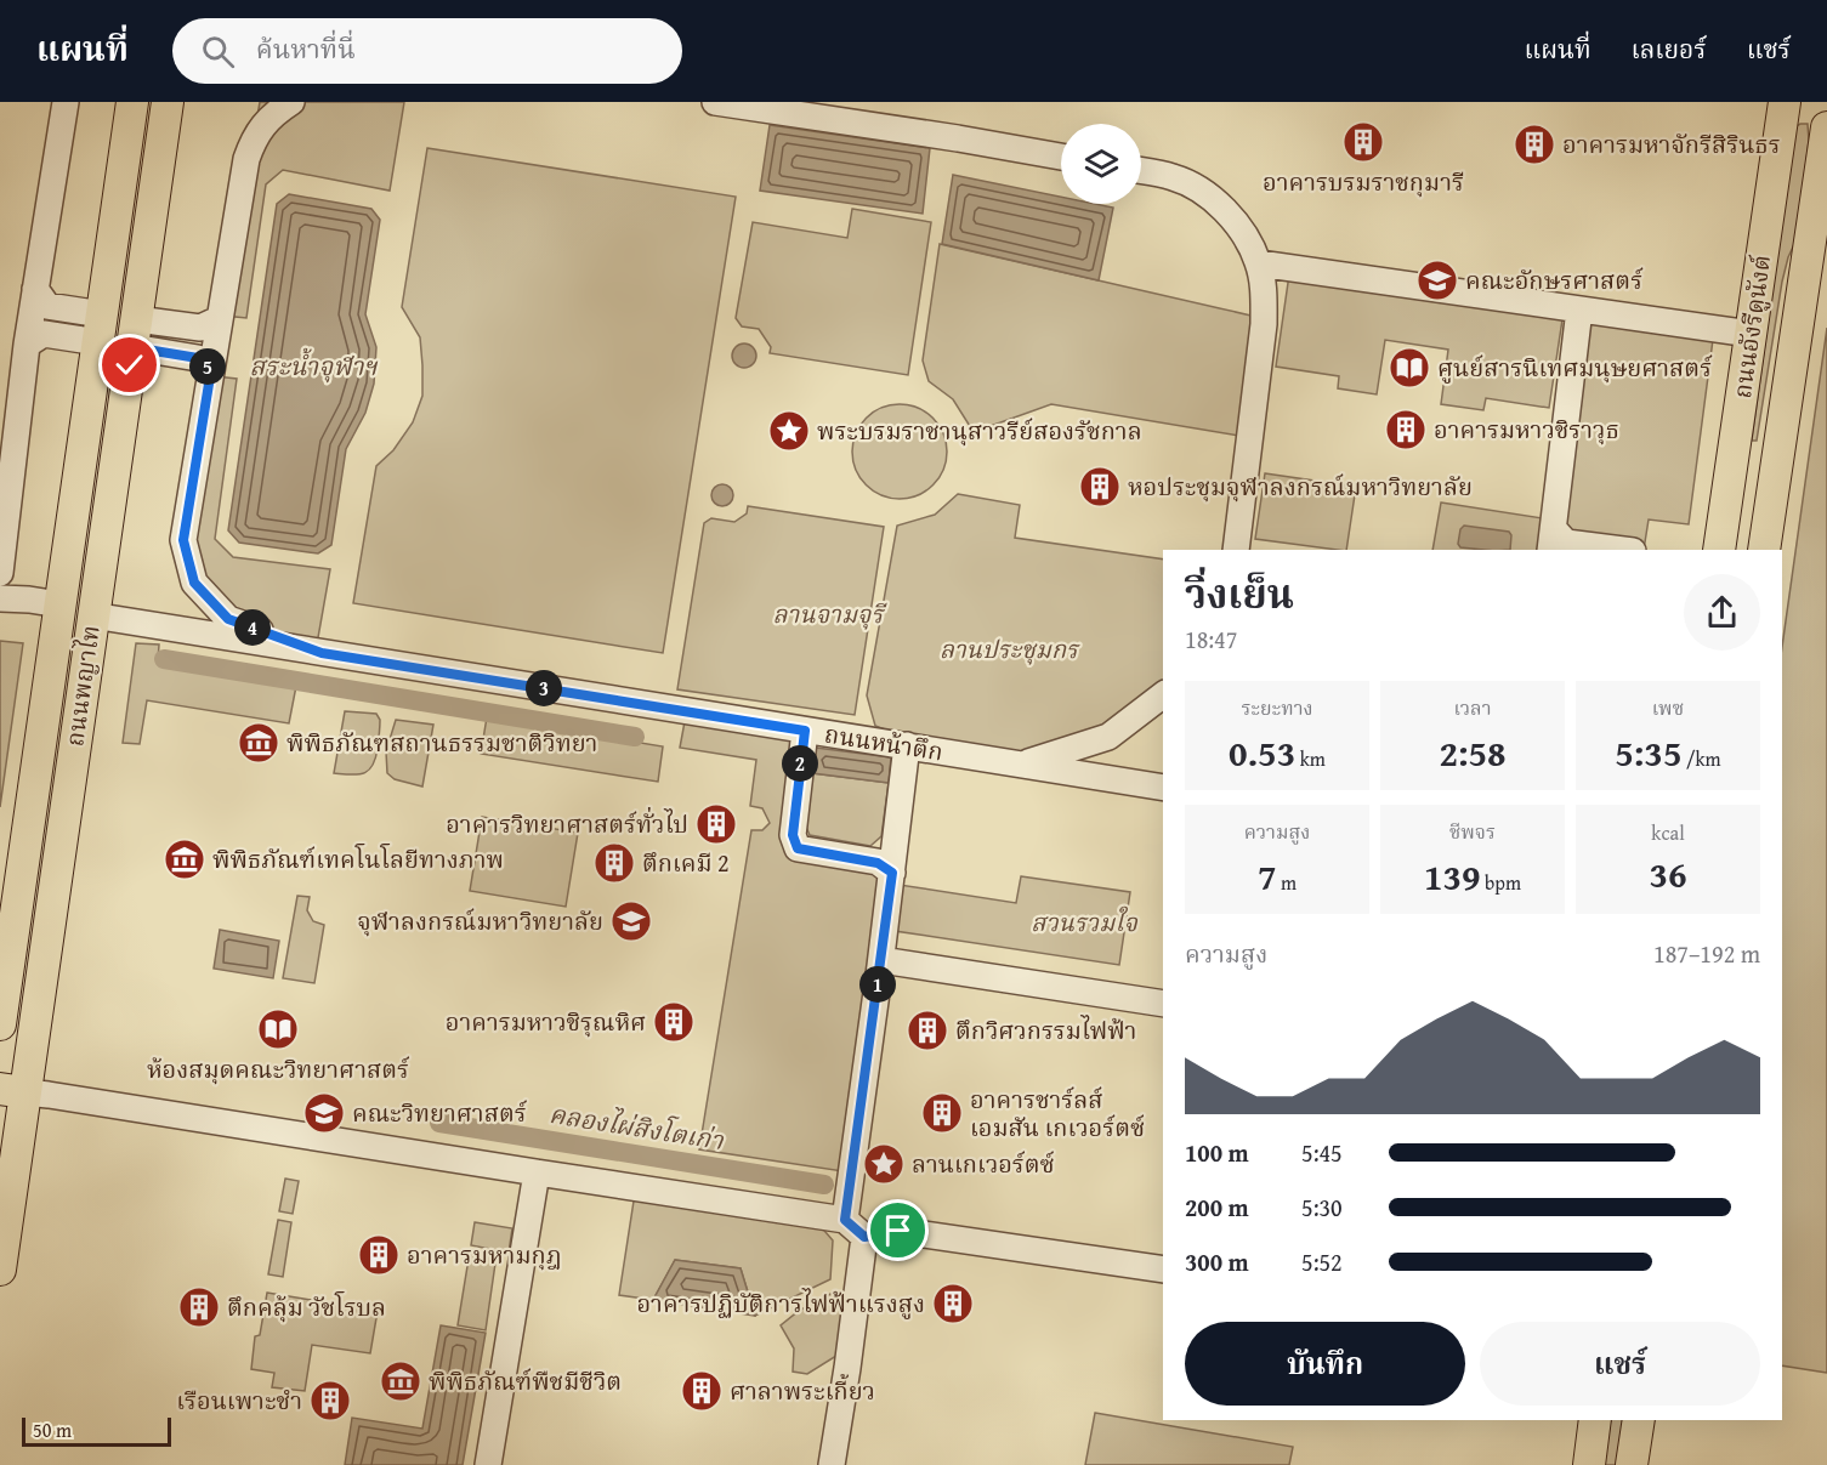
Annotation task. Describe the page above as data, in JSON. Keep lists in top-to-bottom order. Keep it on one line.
{"streets":{"main road":["ถนนอังรีดูนังต์","ถนนพญาไท"],"street":["ถนนหน้าตึก"]},"crossings":[["ถนนพญาไท","ถนนหน้าตึก"]],"water":["สระน้ำจุฬาฯ","คลองไผ่สิงโตเก่า"],"parks":["ลานจามจุรี","ลานประชุมกร","สวนรวมใจ"],"places":{"building":["อาคารบรมราชกุมารี","อาคารมหาจักรีสิรินธร","อาคารมหาวชิราวุธ","หอประชุมจุฬาลงกรณ์มหาวิทยาลัย","อาคารวิทยาศาสตร์ทั่วไป","ตึกเคมี 2","อาคารมหาวชิรุณหิศ","ตึกวิศวกรรมไฟฟ้า","อาคารชาร์ลส์ เอมสัน เกเวอร์ตซ์","อาคารมหามกุฎ","อาคารปฏิบัติการไฟฟ้าแรงสูง","ตึกคลุ้ม วัชโรบล","ศาลาพระเกี้ยว","เรือนเพาะชำ"],"school or university":["คณะอักษรศาสตร์","จุฬาลงกรณ์มหาวิทยาลัย","คณะวิทยาศาสตร์"],"library":["ศูนย์สารนิเทศมนุษยศาสตร์","ห้องสมุดคณะวิทยาศาสตร์"],"place":["พระบรมราชานุสาวรีย์สองรัชกาล","ลานเกเวอร์ตซ์"],"museum":["พิพิธภัณฑสถานธรรมชาติวิทยา","พิพิธภัณฑ์เทคโนโลยีทางภาพ","พิพิธภัณฑ์พืชมีชีวิต"]},"scale_bar":"50 m","page":{"header":"แผนที่","search":"ค้นหาที่นี่","nav":["แผนที่","เลเยอร์","แชร์"],"pins":["5","4","3","2","1"],"heading":["วิ่งเย็น","18:47"],"stats":[["ระยะทาง","0.53 km"],["เวลา","2:58"],["เพซ","5:35 /km"],["ความสูง","7 m"],["ชีพจร","139 bpm"],["kcal","36"]],"chart":["ความสูง","187–192 m"],"list":[{"name":"100 m","note":"5:45"},{"name":"200 m","note":"5:30"},{"name":"300 m","note":"5:52"}],"buttons":["บันทึก","แชร์"],"scale":"50 m"}}
